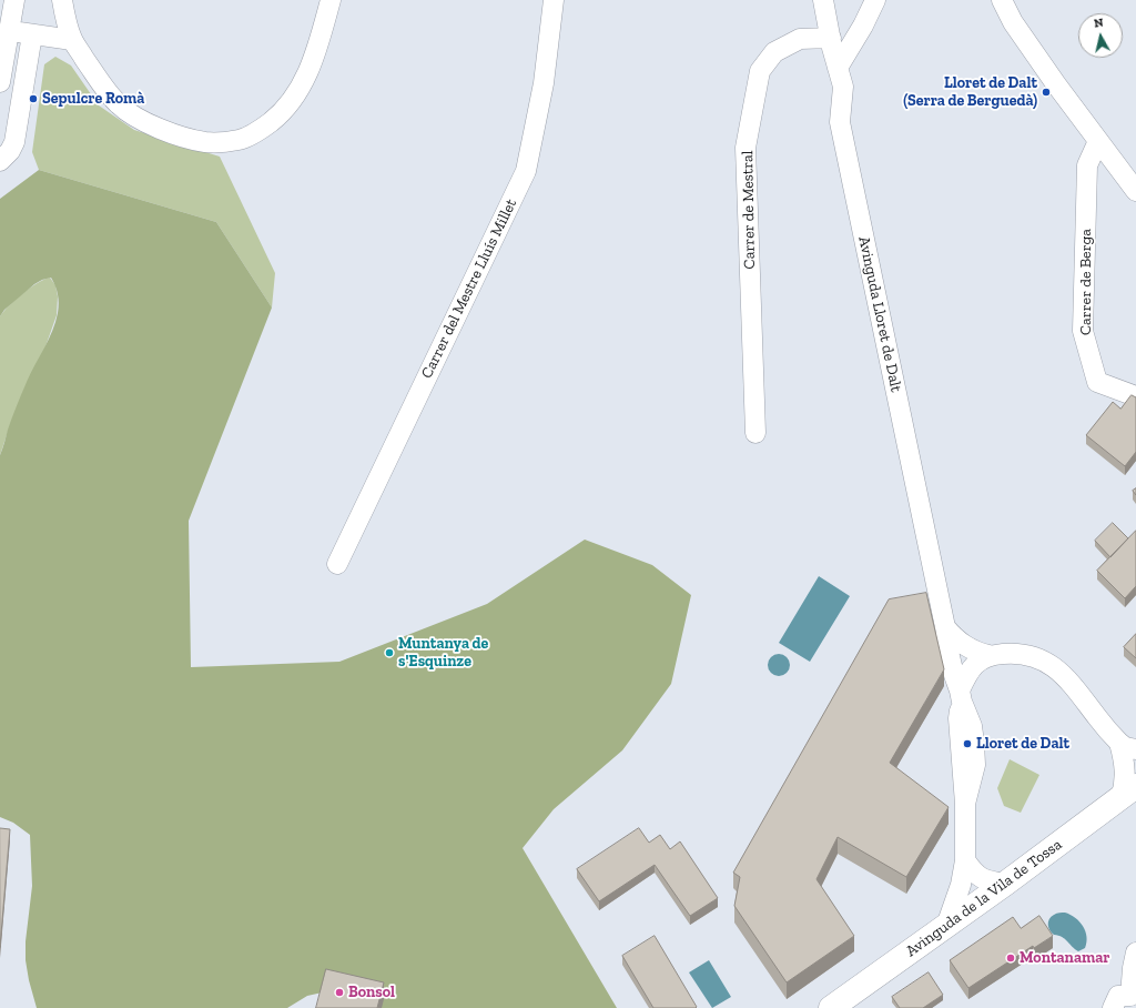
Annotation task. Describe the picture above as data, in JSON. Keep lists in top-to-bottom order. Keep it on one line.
{"streets":{"main road":["Avinguda de la Vila de Tossa"],"street":["Carrer de Mestral","Carrer de Berga","Carrer del Mestre Lluís Millet","Avinguda Lloret de Dalt"]},"crossings":[["Carrer de Mestral","Avinguda Lloret de Dalt"],["Avinguda Lloret de Dalt","Avinguda de la Vila de Tossa"]],"places":["Lloret de Dalt (Serra de Berguedà)","Sepulcre Romà","Muntanya de s'Esquinze","Lloret de Dalt","Montanamar","Bonsol"],"north":"top"}
